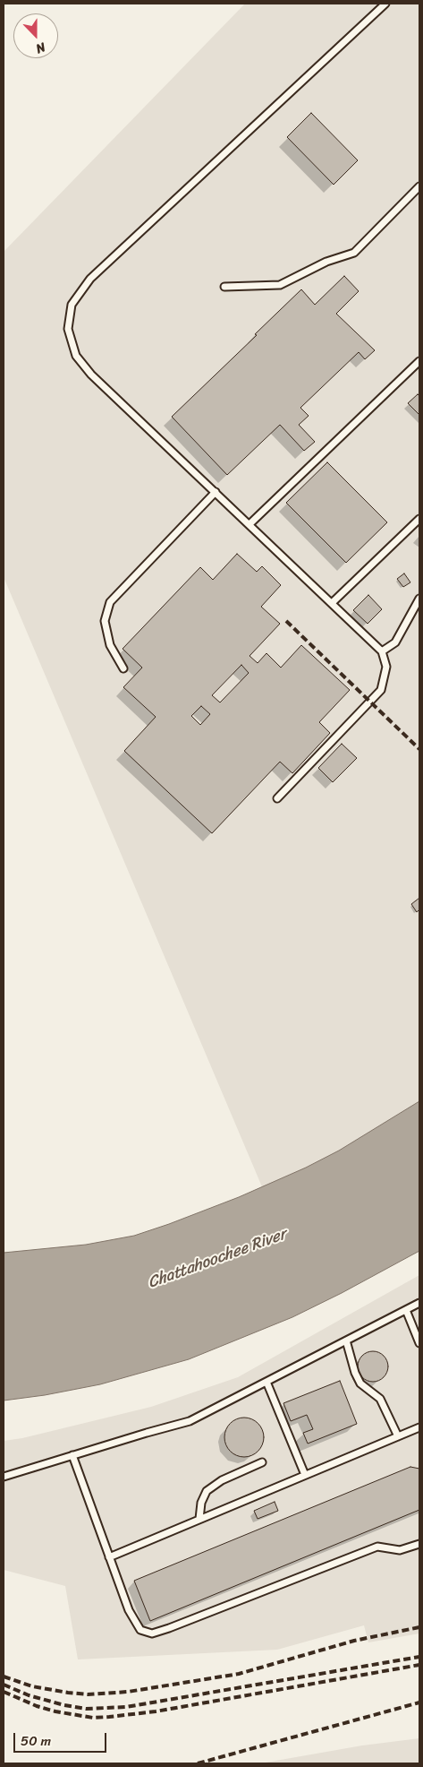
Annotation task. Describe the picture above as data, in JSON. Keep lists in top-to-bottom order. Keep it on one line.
{"water":["Chattahoochee River"],"scale_bar":"50 m","north":"bottom"}
